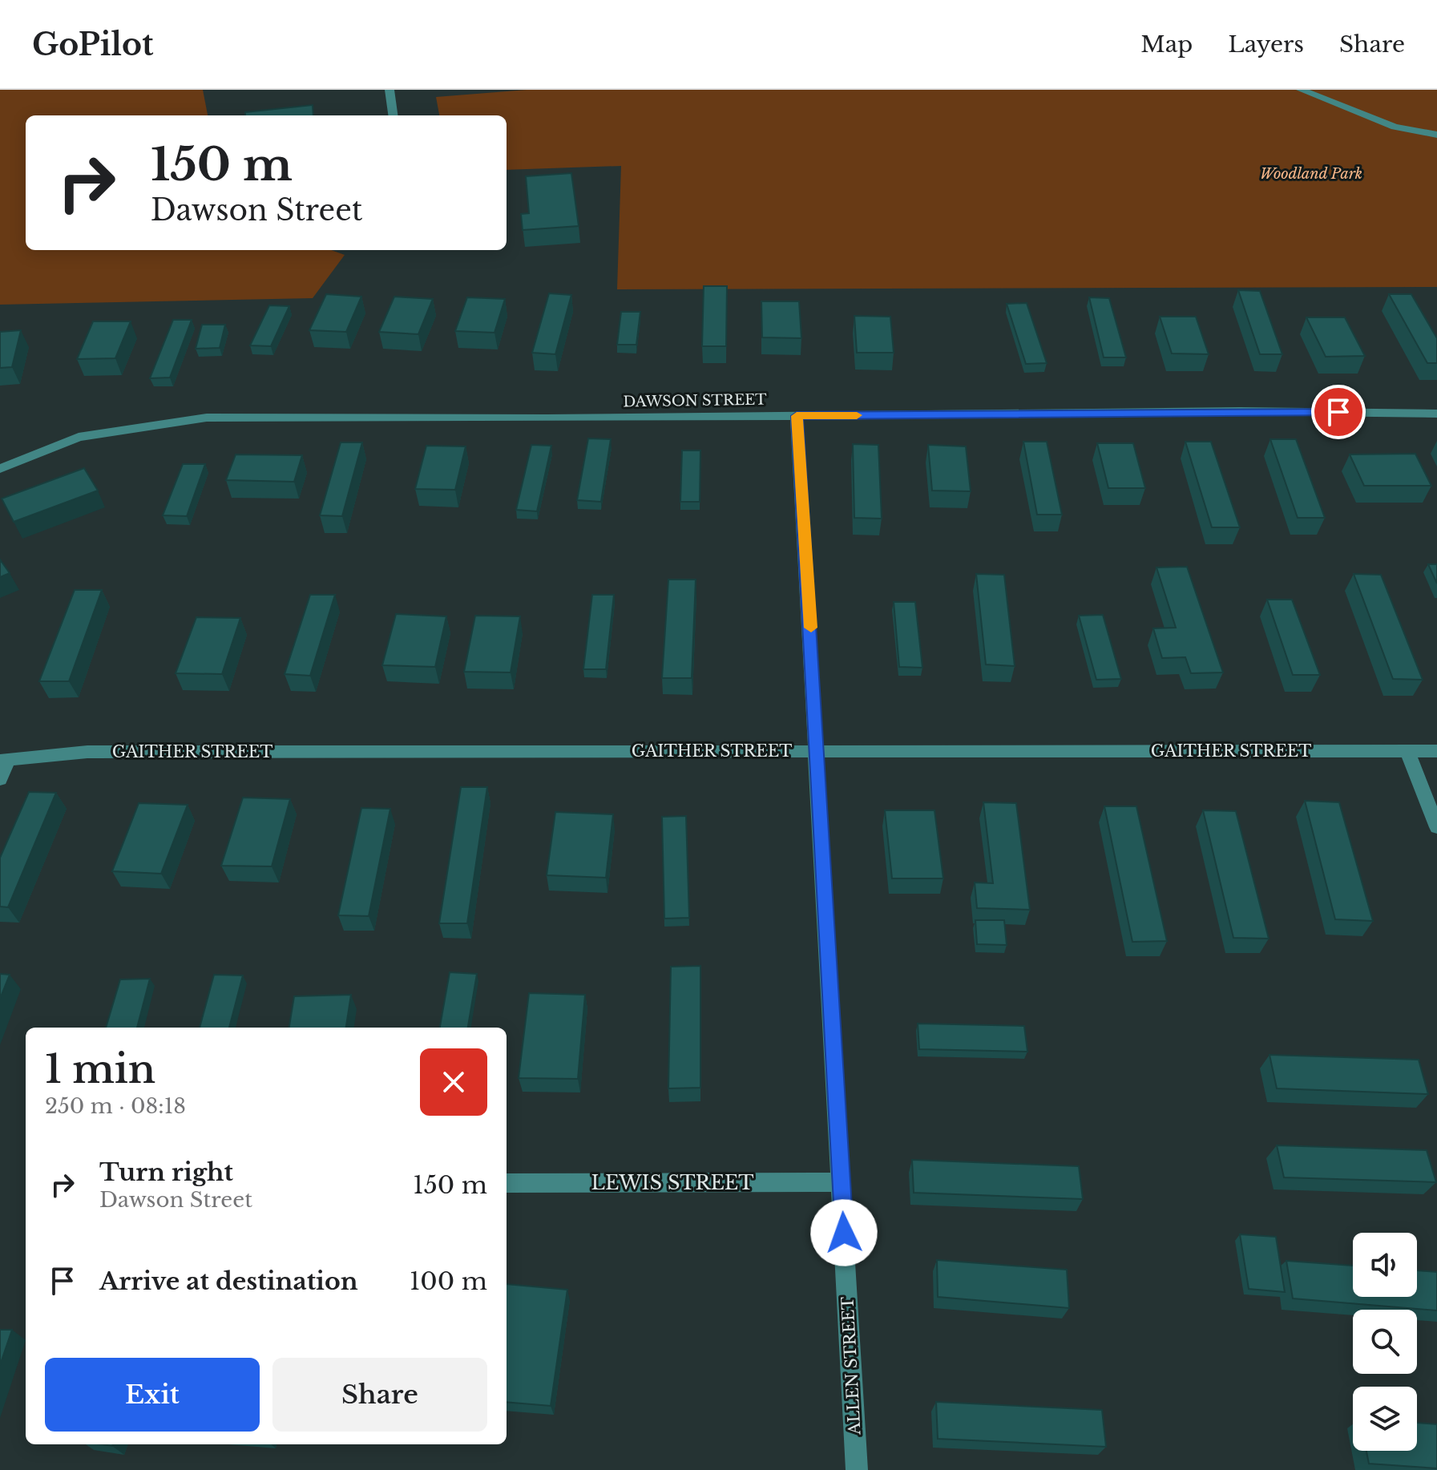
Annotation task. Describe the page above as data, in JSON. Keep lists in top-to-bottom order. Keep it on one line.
{"streets":{"street":["DAWSON STREET","GAITHER STREET","LEWIS STREET","ALLEN STREET"]},"crossings":[["DAWSON STREET","ALLEN STREET"],["GAITHER STREET","ALLEN STREET"],["LEWIS STREET","ALLEN STREET"]],"parks":["Woodland Park"],"page":{"header":"GoPilot","nav":["Map","Layers","Share"],"turn":["150 m","Dawson Street"],"heading":["1 min","250 m · 08:18"],"list":[{"name":"Turn right","note":"Dawson Street","value":"150 m"},{"name":"Arrive at destination","value":"100 m"}],"buttons":["Exit","Share"]}}
